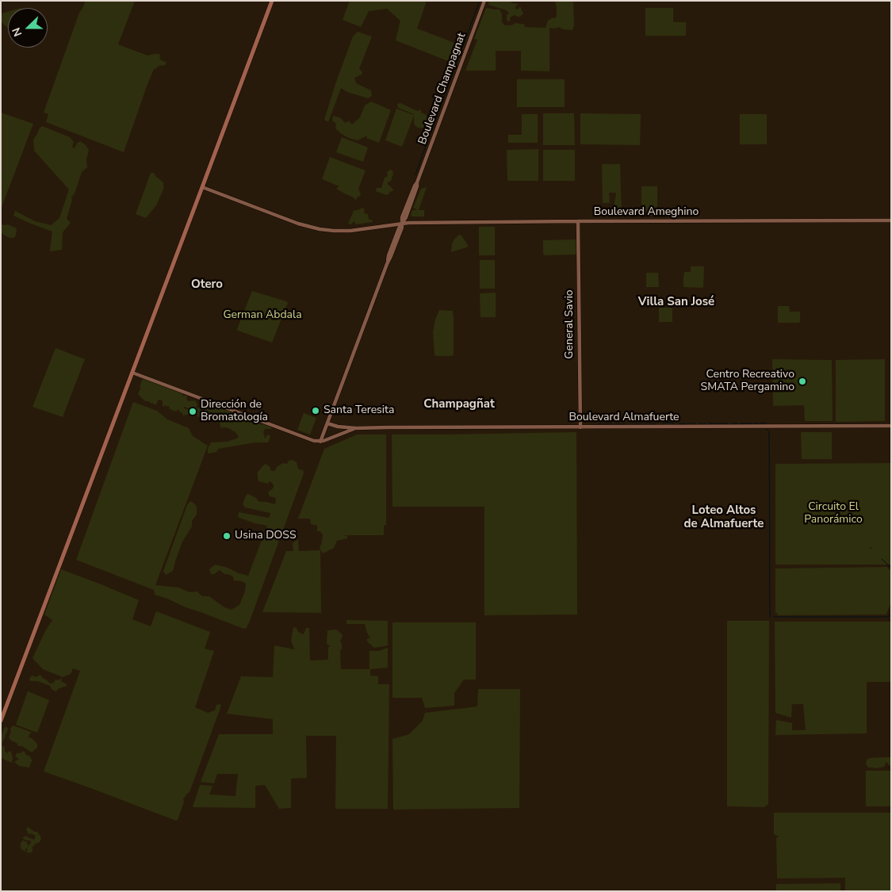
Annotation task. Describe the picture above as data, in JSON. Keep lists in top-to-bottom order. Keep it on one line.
{"streets":{"main road":["Boulevard Champagnat","Boulevard Ameghino","General Savio","Boulevard Almafuerte"]},"crossings":[["Boulevard Champagnat","Boulevard Ameghino"],["Boulevard Champagnat","Boulevard Almafuerte"],["Boulevard Ameghino","General Savio"],["General Savio","Boulevard Almafuerte"]],"districts":["Otero","Villa San José","Champagñat","Loteo Altos de Almafuerte"],"parks":["German Abdala","Circuito El Panorámico"],"places":["Centro Recreativo SMATA Pergamino","Santa Teresita","Dirección de Bromatología","Usina DOSS"],"north":"left"}
